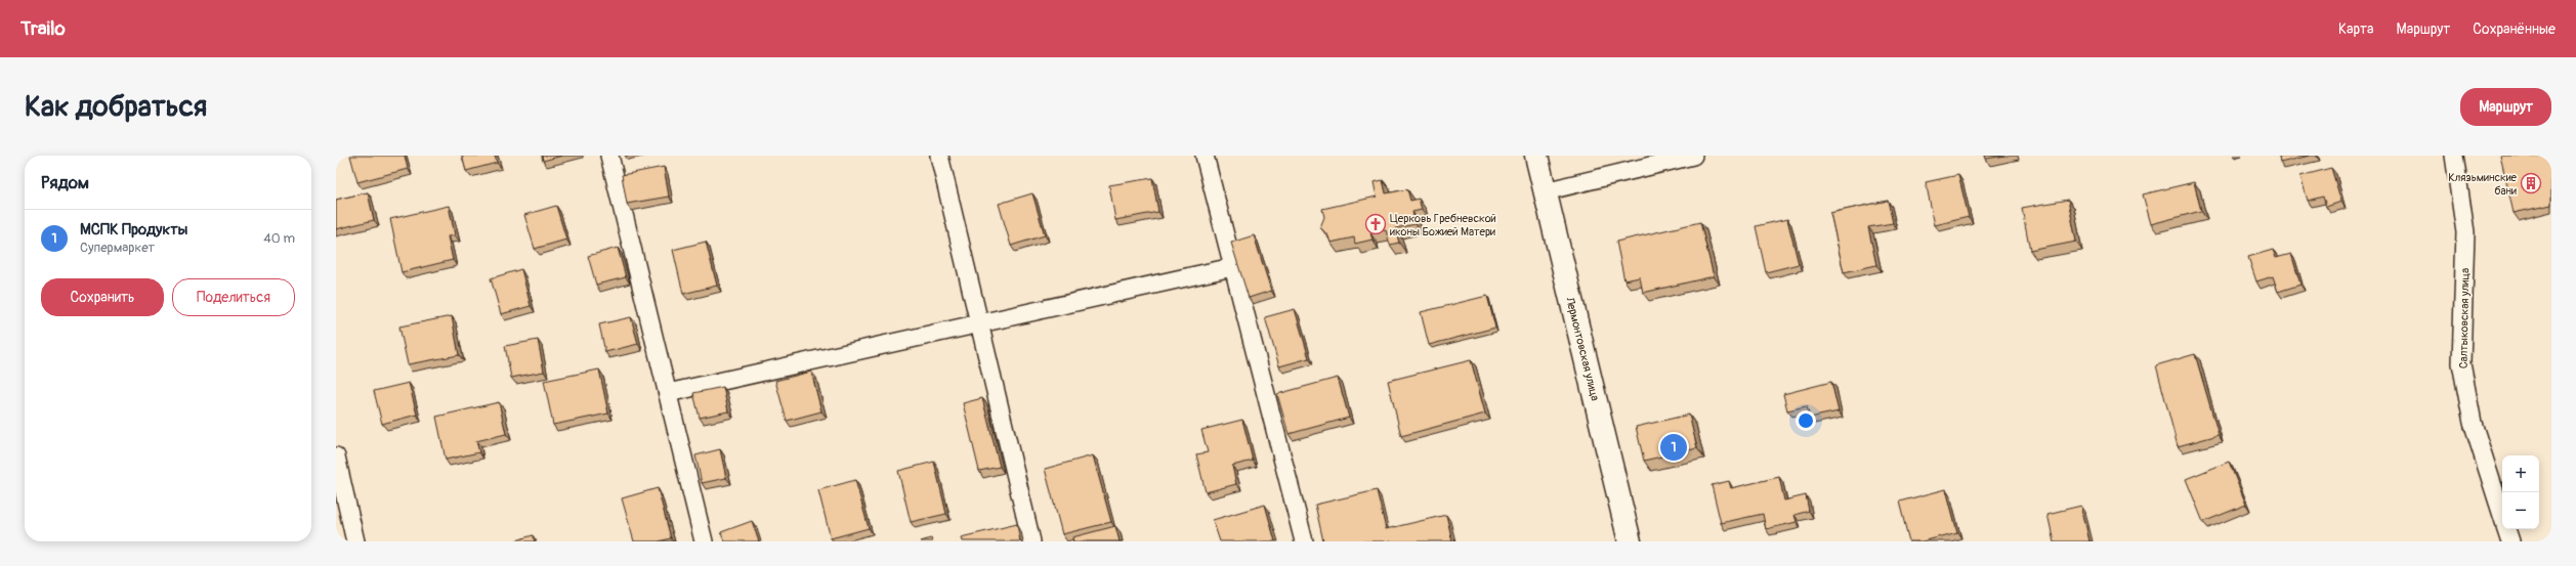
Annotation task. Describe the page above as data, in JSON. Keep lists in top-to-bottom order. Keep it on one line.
{"streets":{"street":["Салтыковская улица","Лермонтовская улица"]},"places":{"building":["Клязьминские бани"],"church":["Церковь Гребневской иконы Божией Матери"]},"page":{"header":"Trailo","nav":["Карта","Маршрут","Сохранённые"],"buttons":["Маршрут",["Сохранить","Поделиться"]],"title":"Как добраться","heading":"Рядом","list":[{"mark":"1","name":"МСПК Продукты","note":"Супермаркет","value":"40 m"}],"pins":"1","map_buttons":["+","−"]}}
